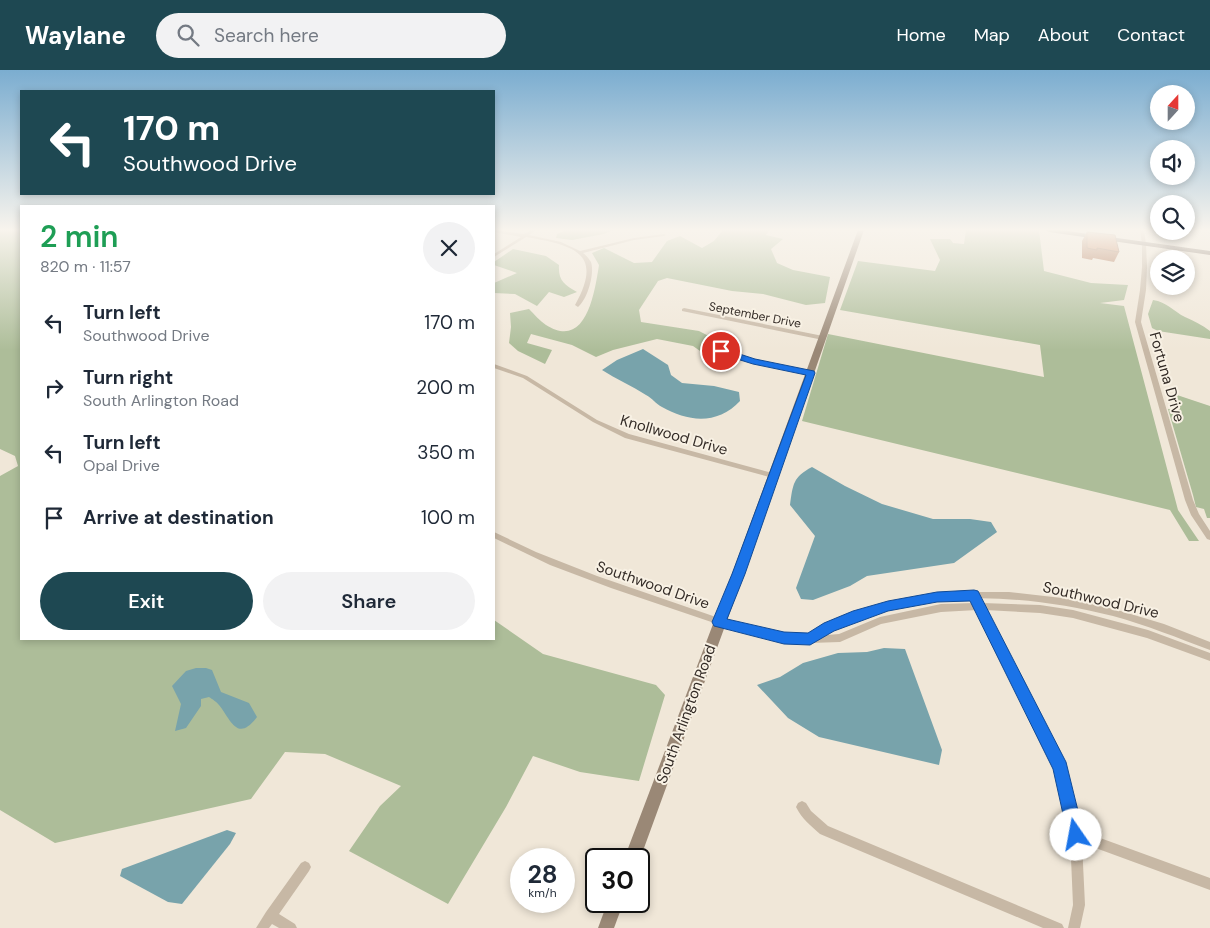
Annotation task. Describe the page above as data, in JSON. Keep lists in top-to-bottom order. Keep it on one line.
{"streets":{"main road":["South Arlington Road"],"street":["September Drive","Fortuna Drive","Knollwood Drive","Southwood Drive"]},"crossings":[["September Drive","South Arlington Road"],["Knollwood Drive","South Arlington Road"],["Southwood Drive","South Arlington Road"]],"north":"top","page":{"header":"Waylane","search":"Search here","nav":["Home","Map","About","Contact"],"turn":["170 m","Southwood Drive"],"heading":["2 min","820 m · 11:57"],"list":[{"name":"Turn left","note":"Southwood Drive","value":"170 m"},{"name":"Turn right","note":"South Arlington Road","value":"200 m"},{"name":"Turn left","note":"Opal Drive","value":"350 m"},{"name":"Arrive at destination","value":"100 m"}],"buttons":["Exit","Share"],"speed":"28 km/h","limit":"30"}}
